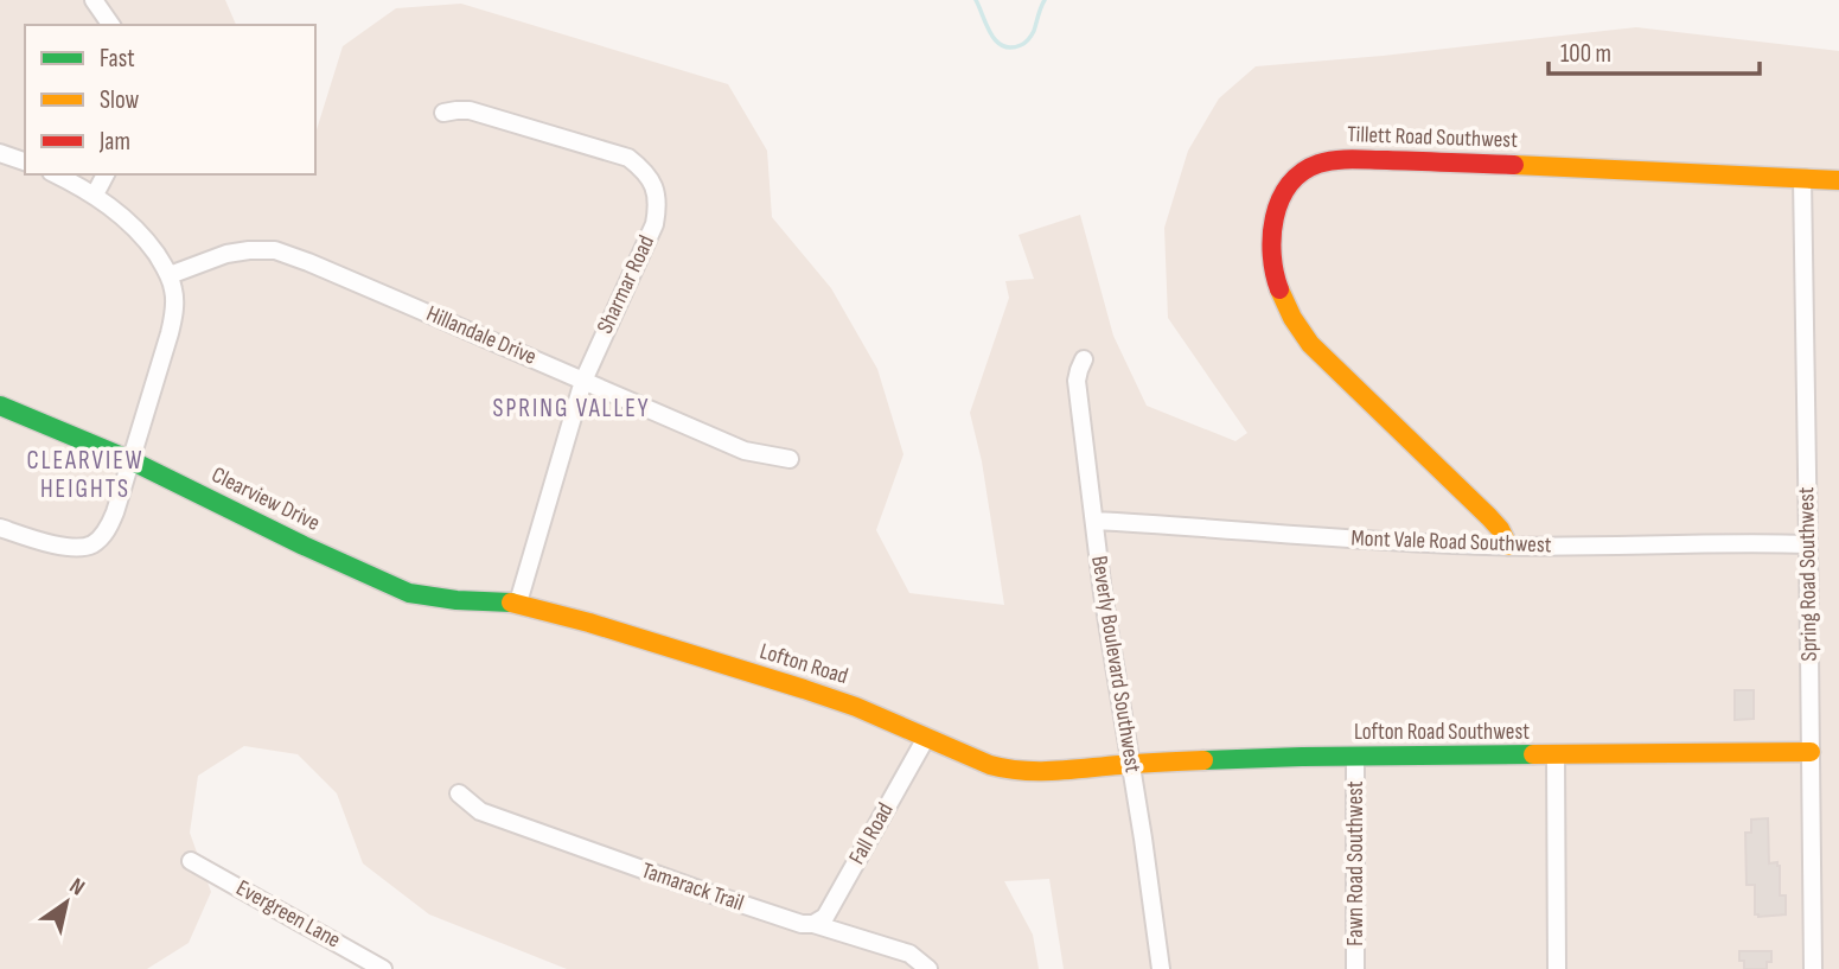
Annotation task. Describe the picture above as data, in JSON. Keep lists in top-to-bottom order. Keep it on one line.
{"streets":{"street":["Tillett Road Southwest","Sharmar Road","Hillandale Drive","Clearview Drive","Mont Vale Road Southwest","Spring Road Southwest","Lofton Road","Beverly Boulevard Southwest","Lofton Road Southwest","Fall Road","Fawn Road Southwest","Tamarack Trail","Evergreen Lane"]},"crossings":[["Tillett Road Southwest","Mont Vale Road Southwest"],["Tillett Road Southwest","Spring Road Southwest"],["Sharmar Road","Hillandale Drive"],["Sharmar Road","Clearview Drive"],["Sharmar Road","Lofton Road"],["Clearview Drive","Lofton Road"],["Mont Vale Road Southwest","Spring Road Southwest"],["Mont Vale Road Southwest","Beverly Boulevard Southwest"],["Spring Road Southwest","Lofton Road Southwest"],["Lofton Road","Lofton Road Southwest"],["Lofton Road","Fall Road"],["Beverly Boulevard Southwest","Lofton Road Southwest"],["Lofton Road Southwest","Fawn Road Southwest"],["Fall Road","Tamarack Trail"]],"districts":["SPRING VALLEY","CLEARVIEW HEIGHTS"],"legend":["Fast","Slow","Jam"],"scale_bar":"100 m","north":"top right"}
